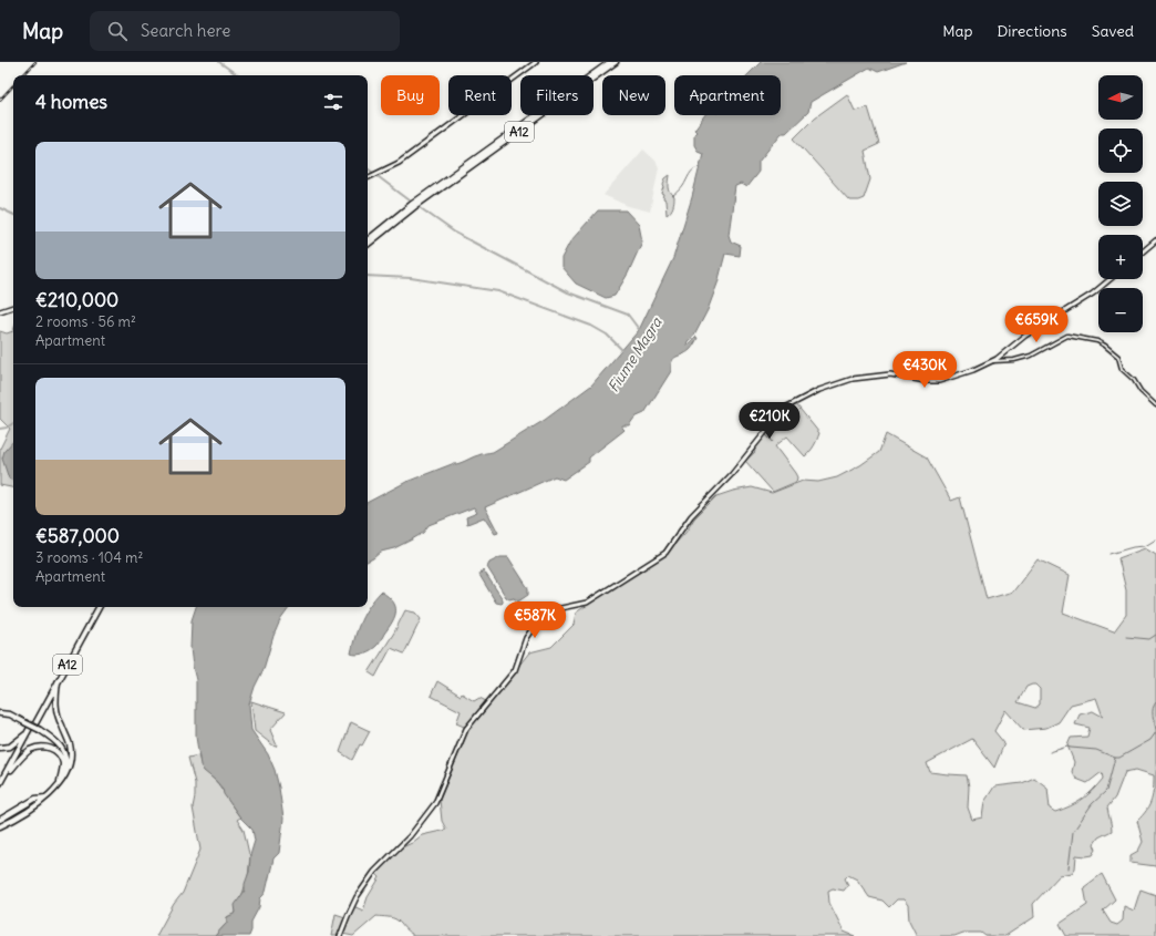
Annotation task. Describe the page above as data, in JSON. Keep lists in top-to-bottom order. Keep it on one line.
{"streets":{"highway":["A12"]},"water":["Fiume Magra"],"north":"left","page":{"header":"Map","search":"Search here","nav":["Map","Directions","Saved"],"map_buttons":["+","−"],"chip":["Buy","Rent","Filters","New","Apartment"],"heading":"4 homes","list":[{"name":"€210,000","note":"2 rooms · 56 m² · Apartment"},{"name":"€587,000","note":"3 rooms · 104 m² · Apartment"}],"price":["€659K","€430K","€210K","€587K"]}}
